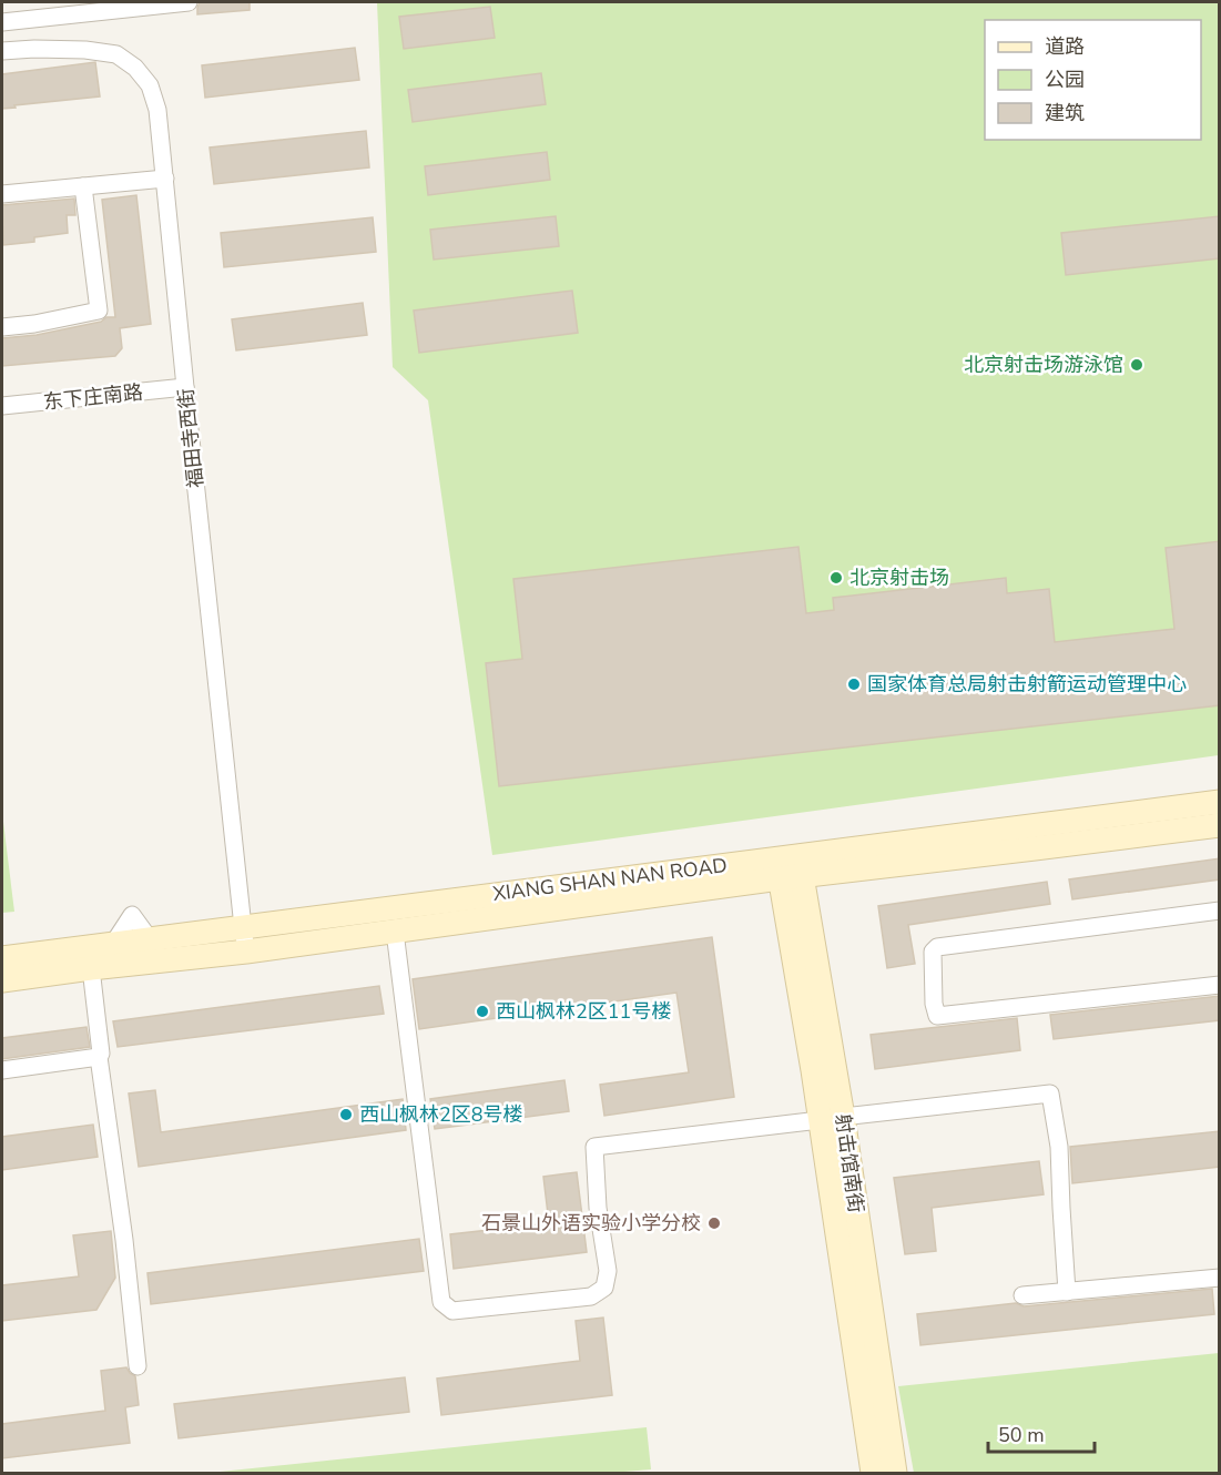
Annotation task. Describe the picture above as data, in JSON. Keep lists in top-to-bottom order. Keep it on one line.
{"streets":{"main road":["XIANG SHAN NAN ROAD","射击馆南街"],"street":["东下庄南路","福田寺西街"]},"crossings":[["东下庄南路","福田寺西街"],["福田寺西街","XIANG SHAN NAN ROAD"],["XIANG SHAN NAN ROAD","射击馆南街"]],"places":["北京射击场游泳馆","北京射击场","国家体育总局射击射箭运动管理中心","西山枫林2区11号楼","西山枫林2区8号楼","石景山外语实验小学分校"],"legend":["道路","公园","建筑"],"scale_bar":"50 m"}
